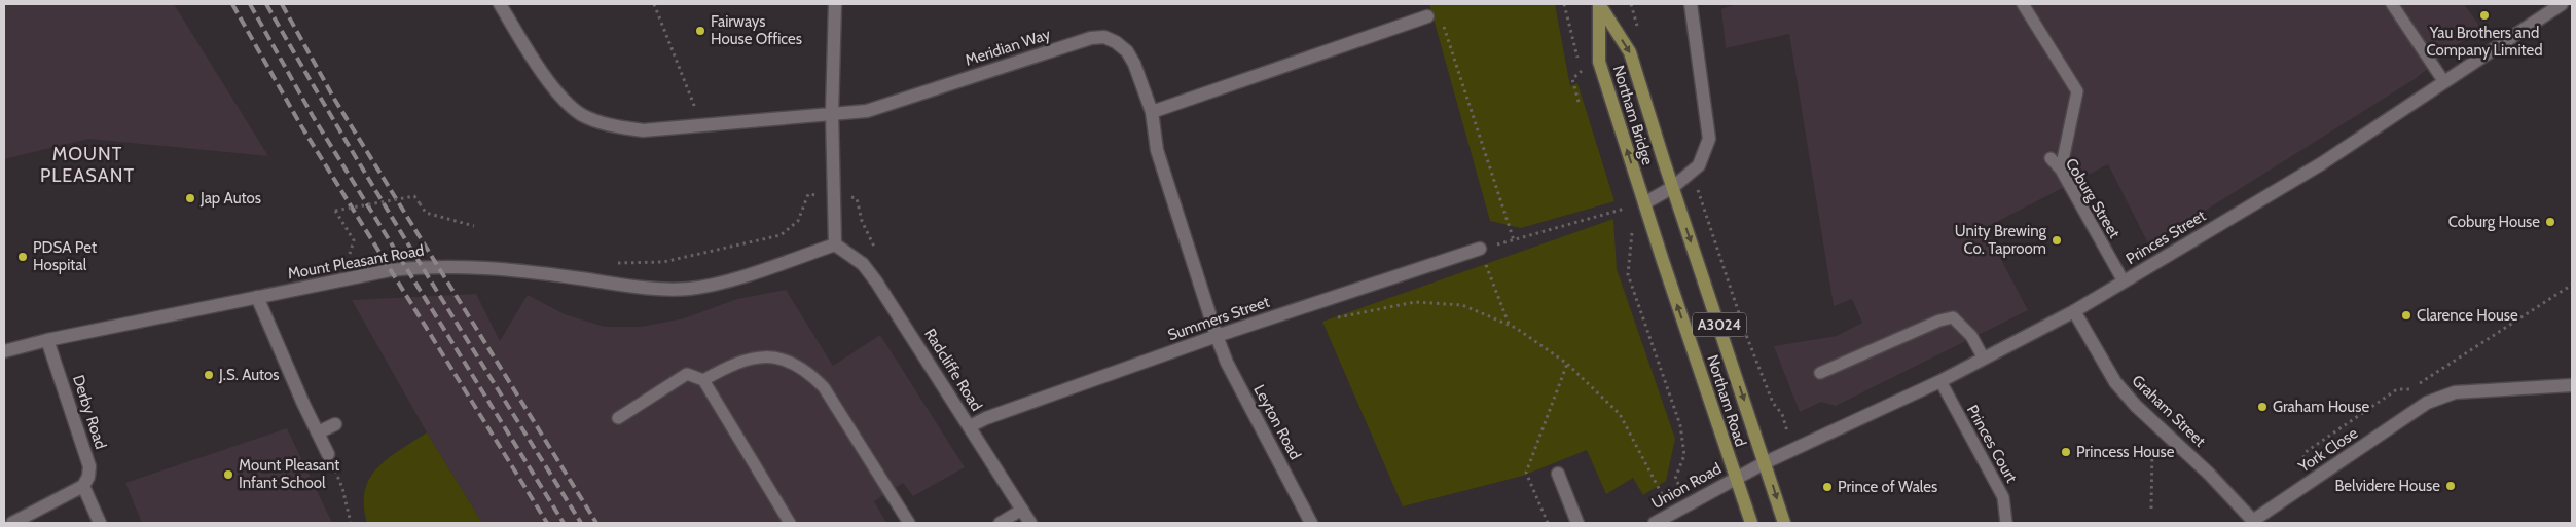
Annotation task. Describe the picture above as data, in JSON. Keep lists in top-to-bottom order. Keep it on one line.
{"streets":{"main road":["Northam Bridge","A3024","Northam Road"],"street":["Meridian Way","Princes Street","Mount Pleasant Road","Summers Street","Radcliffe Road","Graham Street","Derby Road","Leyton Road","York Close","Union Road"],"lane":["Coburg Street","Princes Court"]},"crossings":[["Meridian Way","Summers Street"],["Meridian Way","Leyton Road"],["Northam Bridge","Northam Road"],["Coburg Street","Princes Street"],["Princes Street","Northam Road"],["Princes Street","Graham Street"],["Princes Street","Princes Court"],["Princes Street","Union Road"],["Mount Pleasant Road","Radcliffe Road"],["Mount Pleasant Road","Derby Road"],["Summers Street","Radcliffe Road"],["Summers Street","Leyton Road"],["Northam Road","Union Road"],["Graham Street","York Close"]],"districts":["MOUNT PLEASANT"],"places":["Yau Brothers and Company Limited","Fairways House Offices","Jap Autos","Coburg House","Unity Brewing Co. Taproom","PDSA Pet Hospital","Clarence House","J.S. Autos","Graham House","Princess House","Mount Pleasant Infant School","Belvidere House","Prince of Wales"]}
